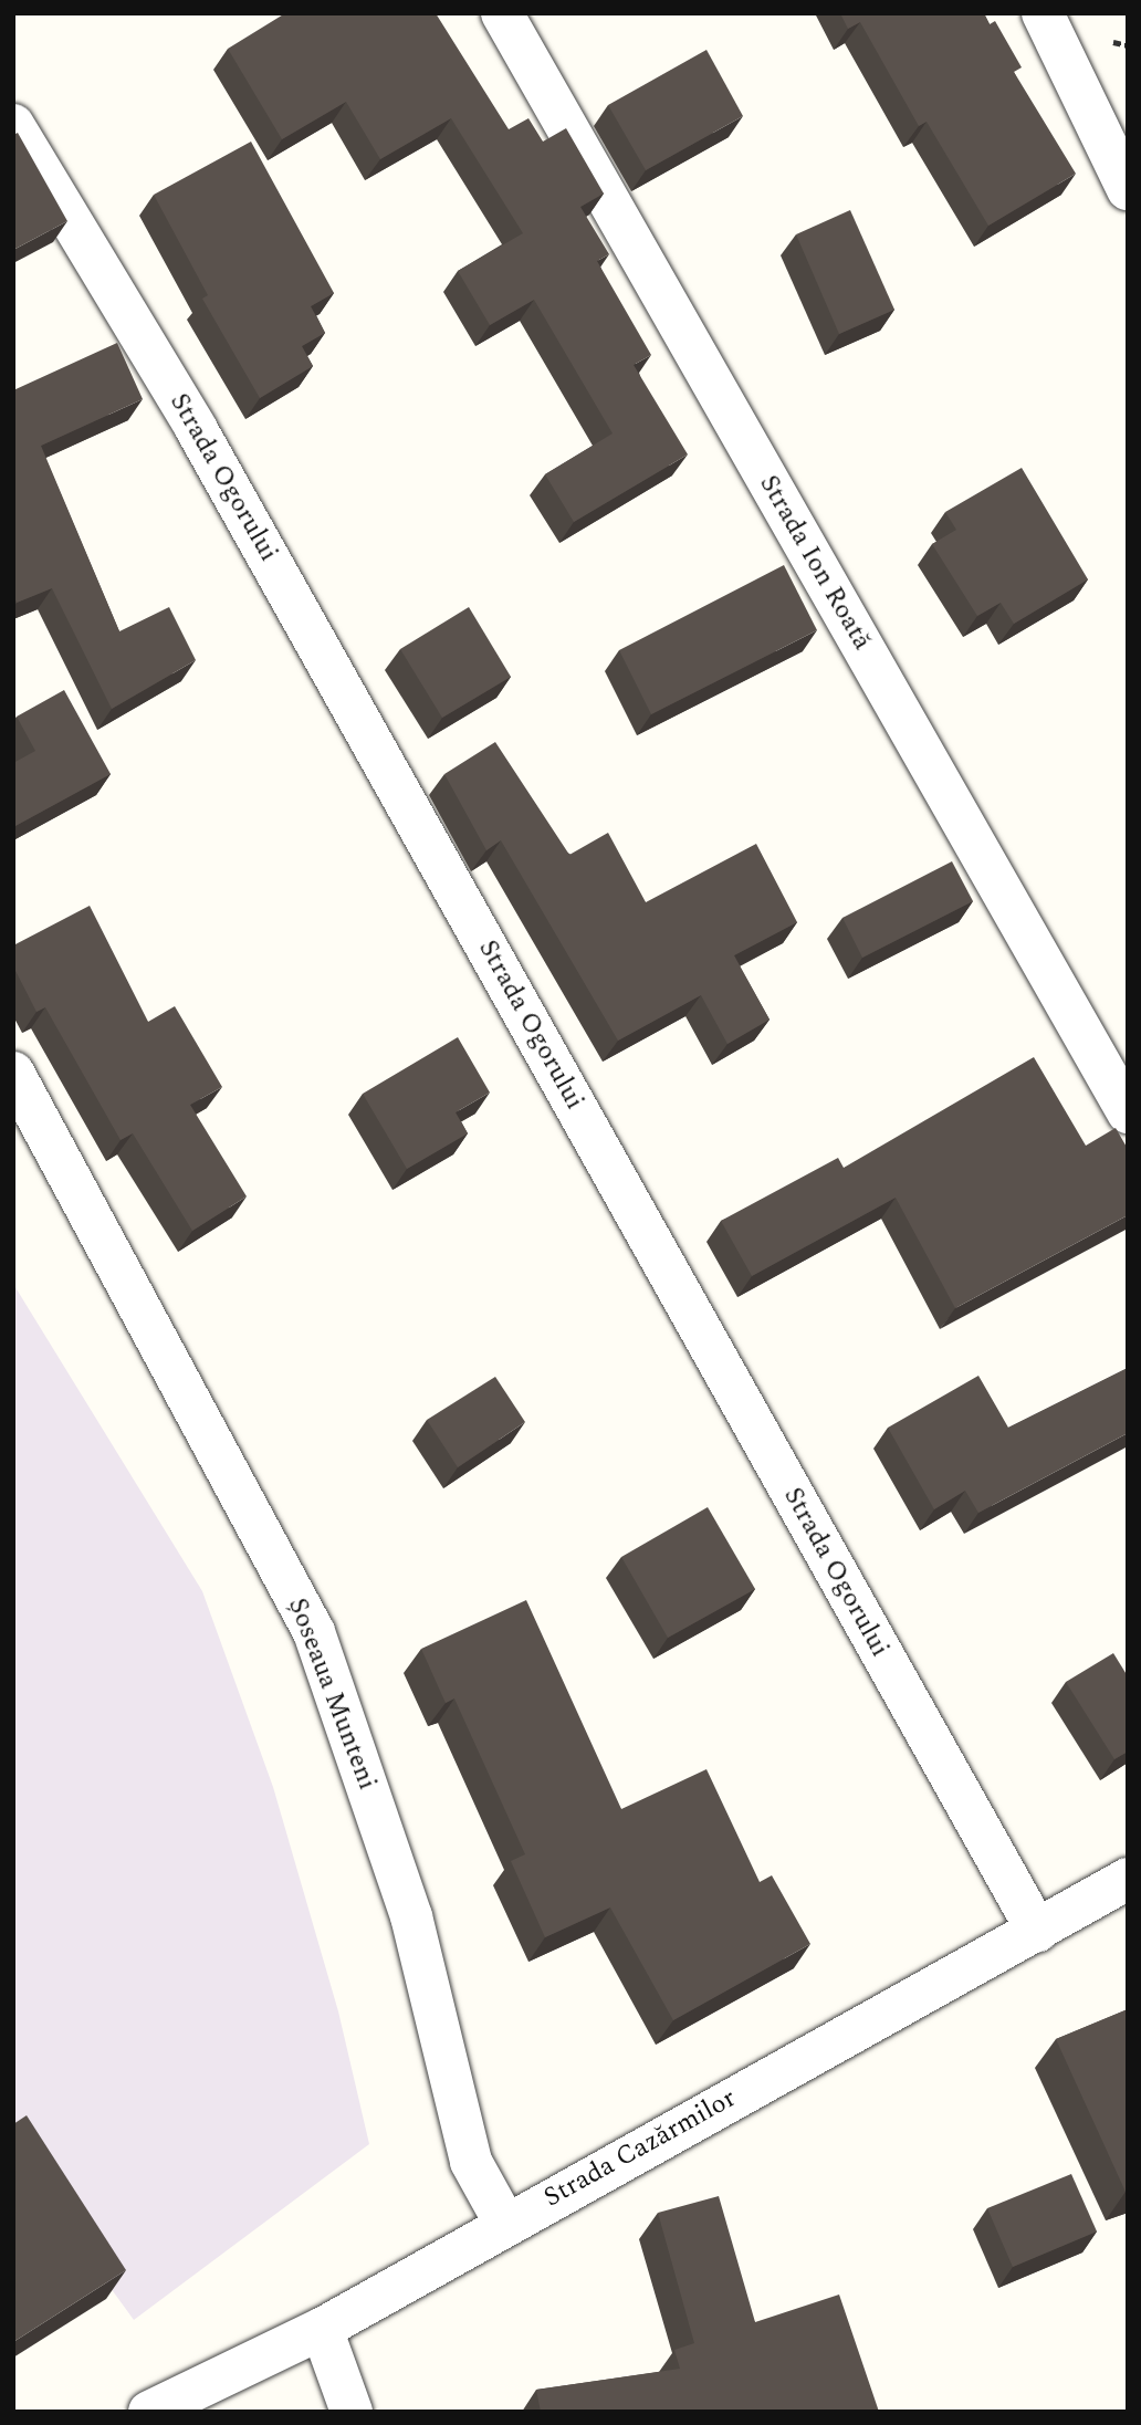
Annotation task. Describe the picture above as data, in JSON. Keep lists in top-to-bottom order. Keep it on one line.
{"streets":{"street":["Strada Ogorului","Strada Ion Roată","Șoseaua Munteni","Strada Cazărmilor"]},"crossings":[["Strada Ogorului","Strada Cazărmilor"],["Șoseaua Munteni","Strada Cazărmilor"]]}
